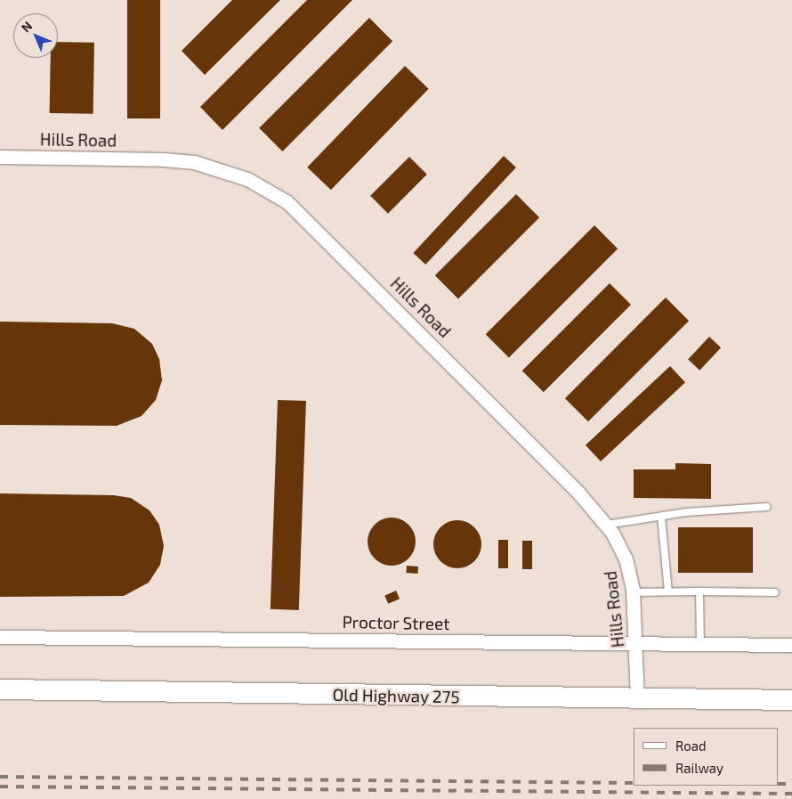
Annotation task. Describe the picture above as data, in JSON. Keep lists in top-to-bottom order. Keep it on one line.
{"streets":{"main road":["Old Highway 275"],"street":["Hills Road","Proctor Street"]},"crossings":[["Hills Road","Proctor Street"],["Hills Road","Old Highway 275"]],"legend":["Road","Railway"],"north":"top left"}
